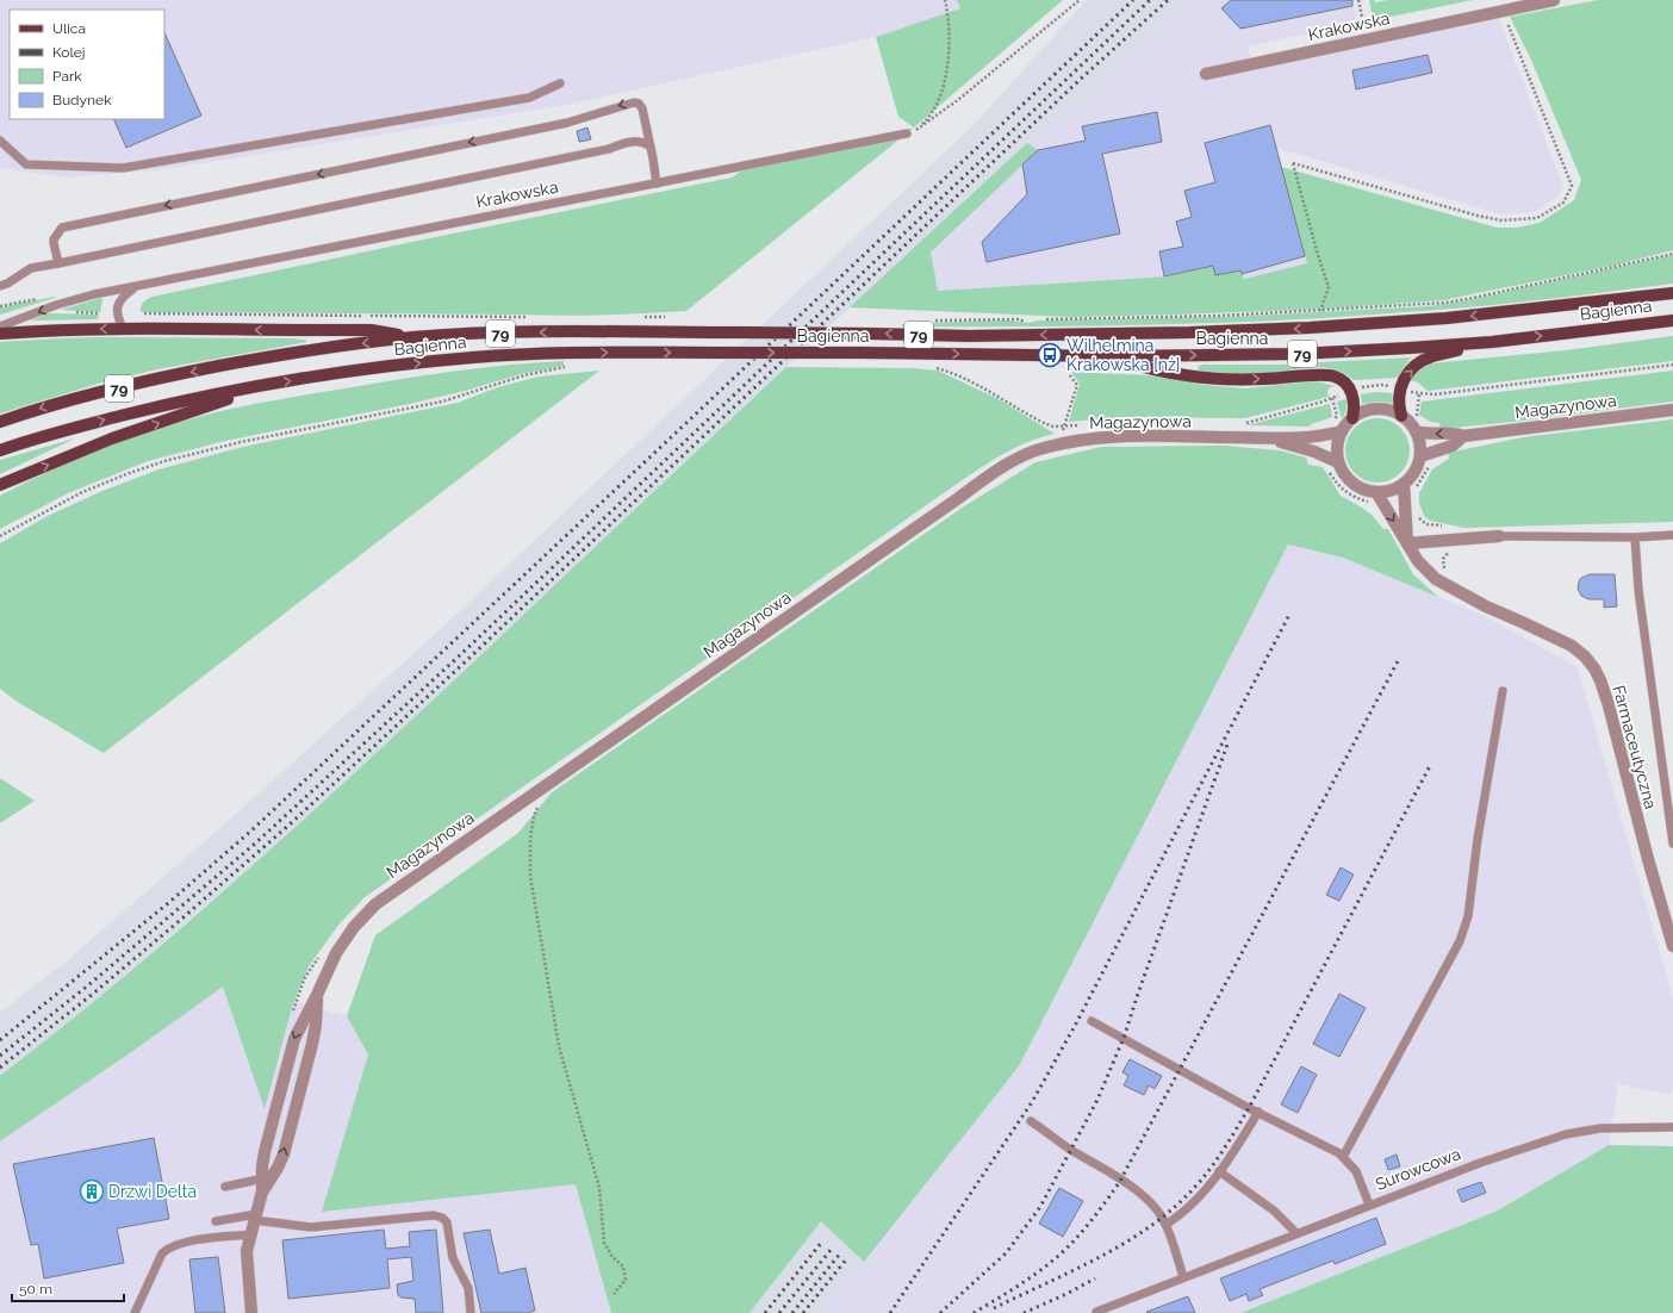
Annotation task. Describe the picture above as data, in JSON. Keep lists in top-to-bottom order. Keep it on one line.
{"streets":{"main road":["Bagienna","79"],"street":["Krakowska","Magazynowa","Farmaceutyczna"],"lane":["Surowcowa"]},"crossings":[["Magazynowa","Farmaceutyczna"]],"places":{"bus stop":["Wilhelmina Krakowska [nż]"],"building":["Drzwi Delta"]},"legend":["Ulica","Kolej","Park","Budynek"],"scale_bar":"50 m"}
